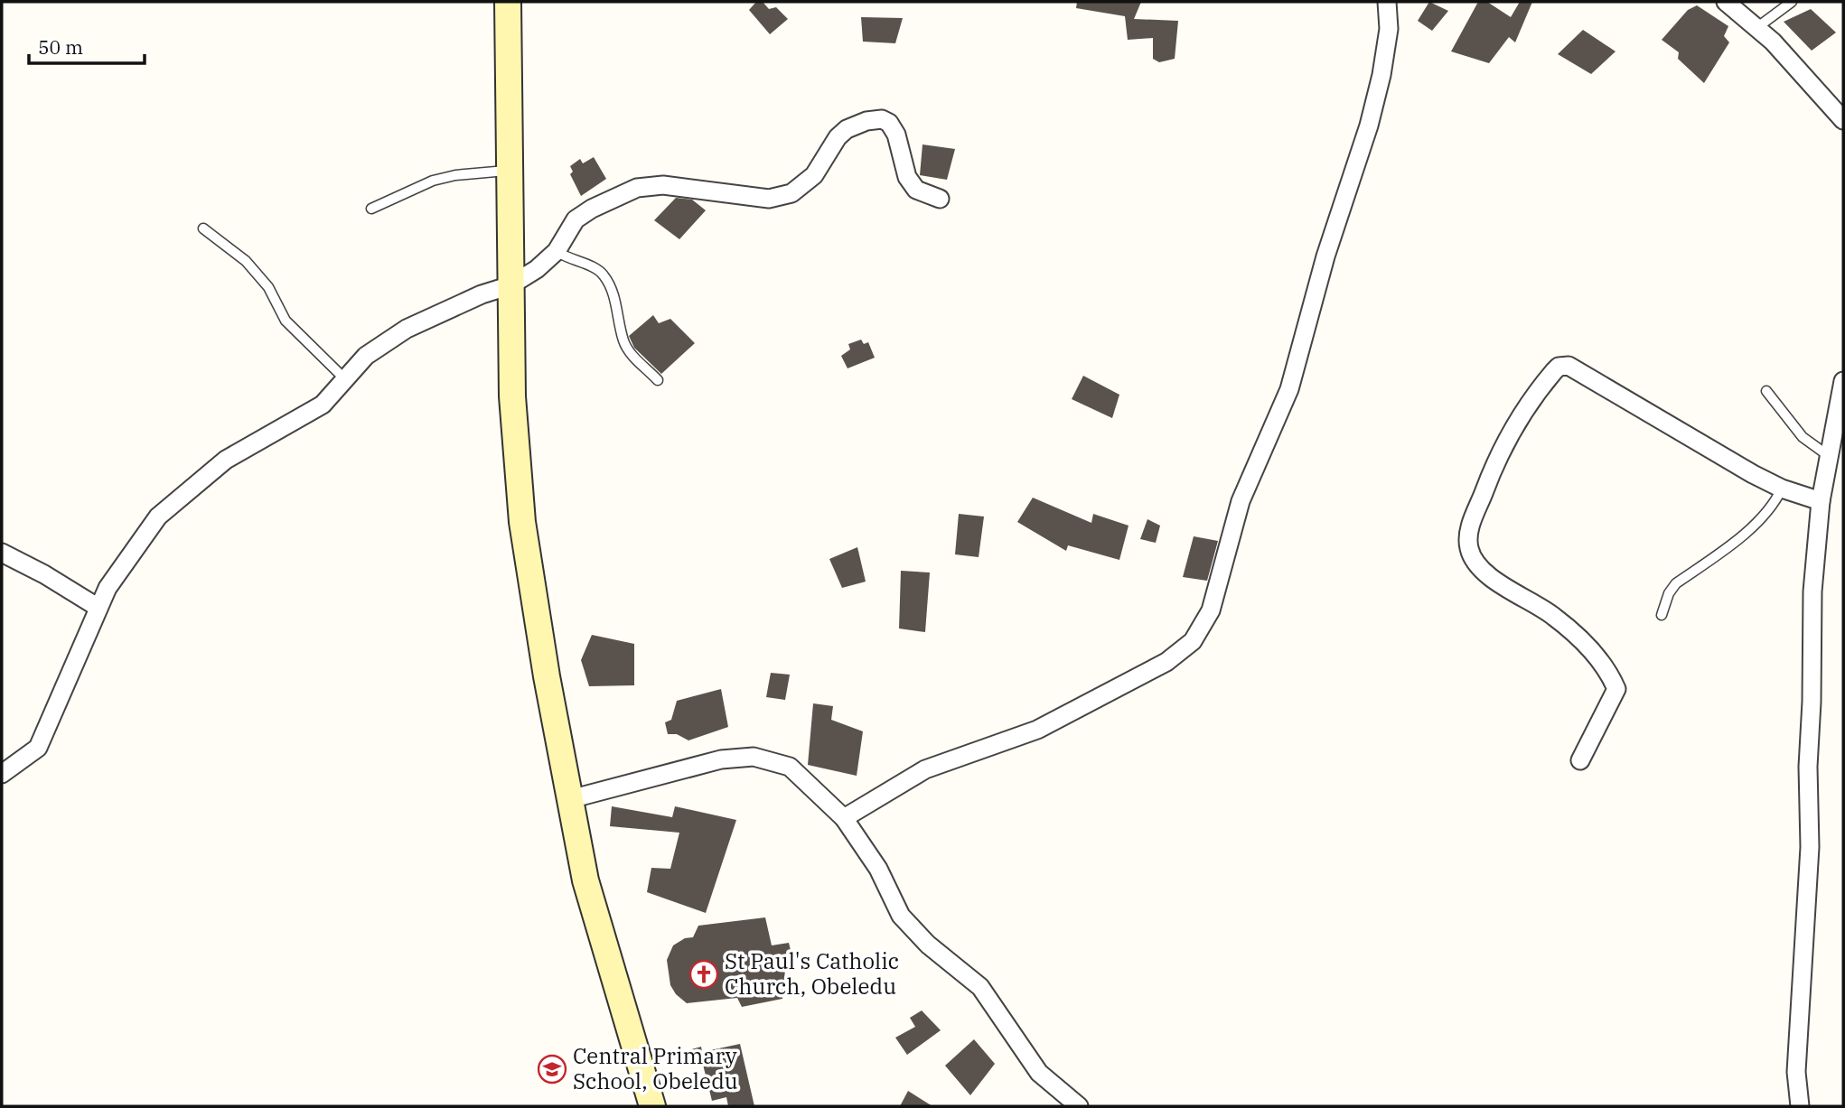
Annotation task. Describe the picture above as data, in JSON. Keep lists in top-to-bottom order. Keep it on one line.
{"places":{"church":["St Paul's Catholic Church, Obeledu"],"school or university":["Central Primary School, Obeledu"]},"scale_bar":"50 m"}
